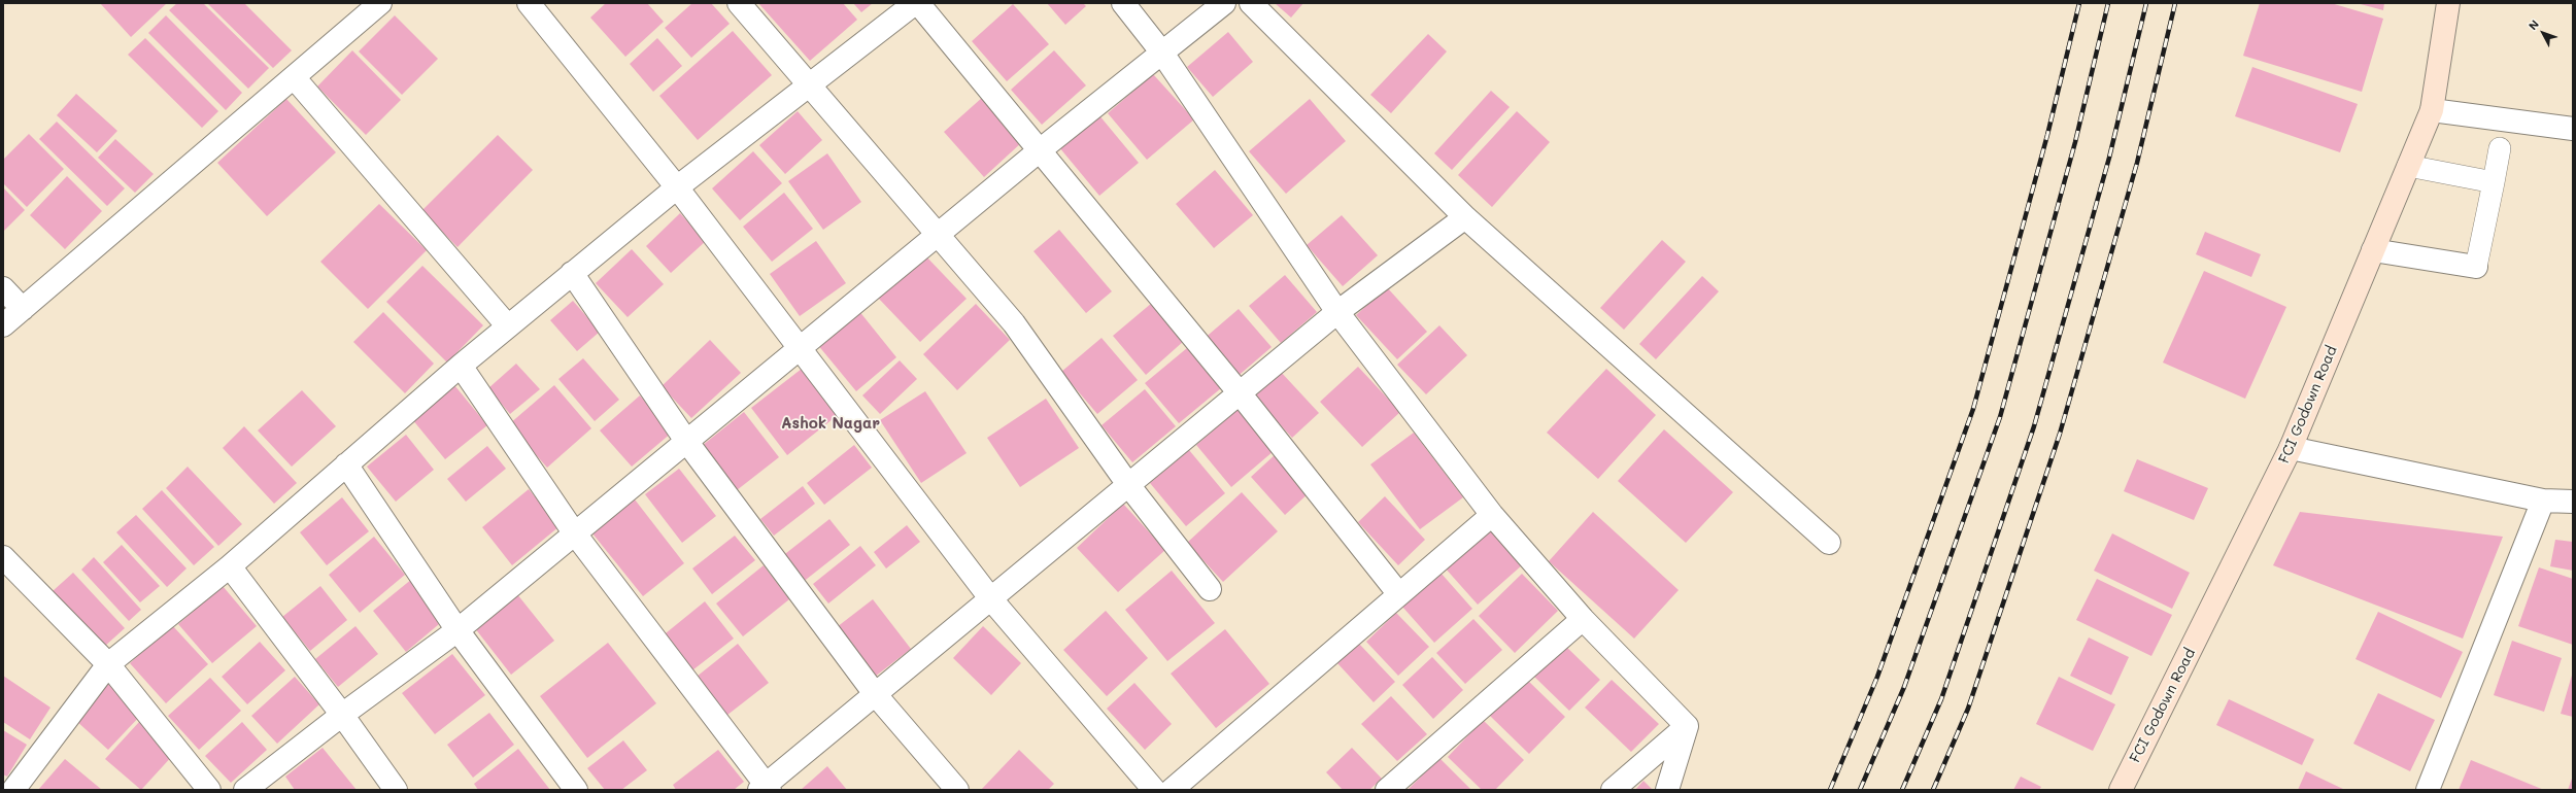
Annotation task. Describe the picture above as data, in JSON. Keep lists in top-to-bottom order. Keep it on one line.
{"streets":{"street":["FCI Godown Road"]},"districts":["Ashok Nagar"],"north":"top left"}
